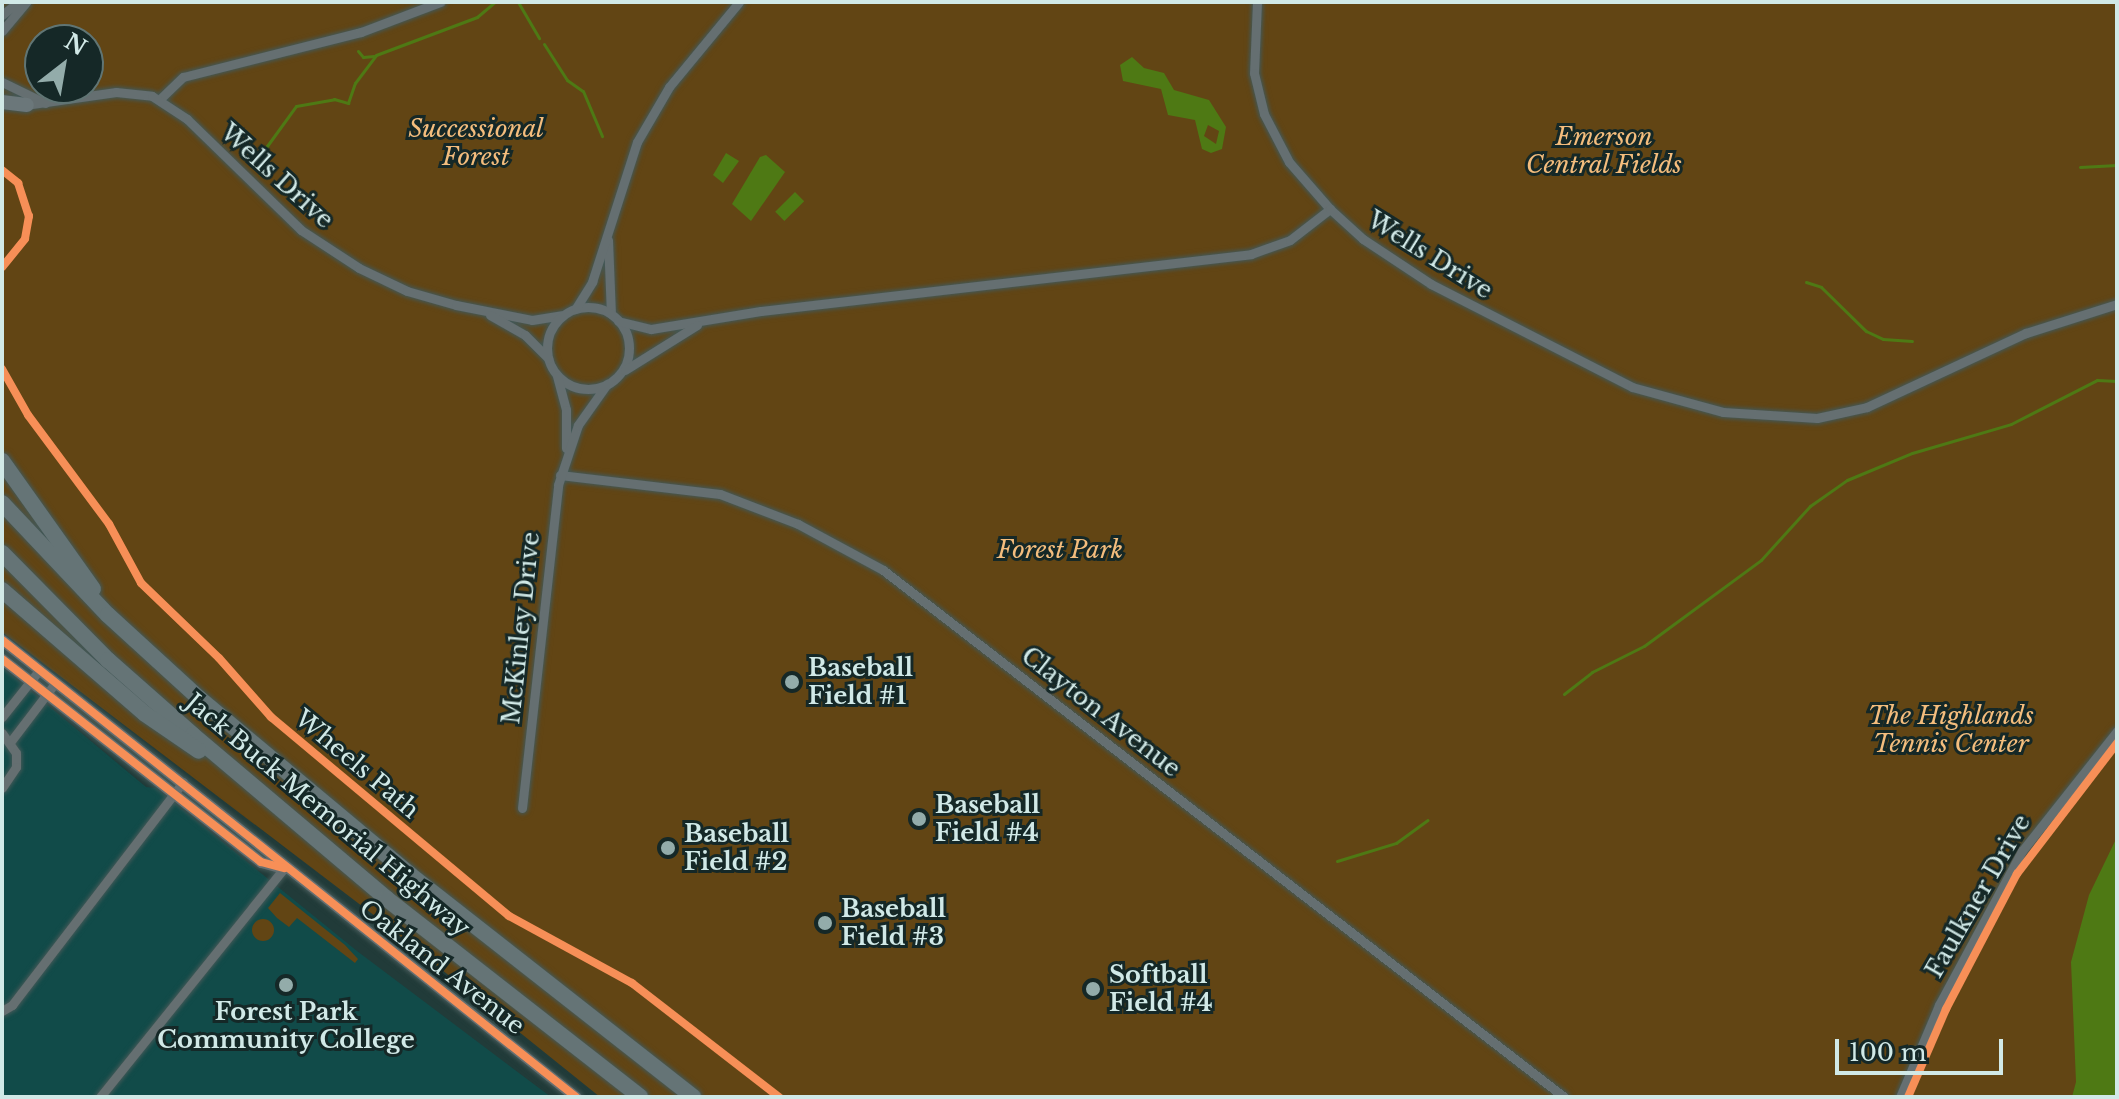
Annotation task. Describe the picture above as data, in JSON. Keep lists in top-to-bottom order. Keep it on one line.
{"streets":{"highway":["Jack Buck Memorial Highway"],"street":["Wells Drive","McKinley Drive","Clayton Avenue","Faulkner Drive","Oakland Avenue"],"cycle path":["Wheels Path"]},"crossings":[["Wells Drive","McKinley Drive"],["McKinley Drive","Clayton Avenue"]],"parks":["Successional Forest","Emerson Central Fields","Forest Park","The Highlands Tennis Center"],"places":["Baseball Field #1","Baseball Field #4","Baseball Field #2","Baseball Field #3","Forest Park Community College","Softball Field #4"],"scale_bar":"100 m","north":"top right"}
